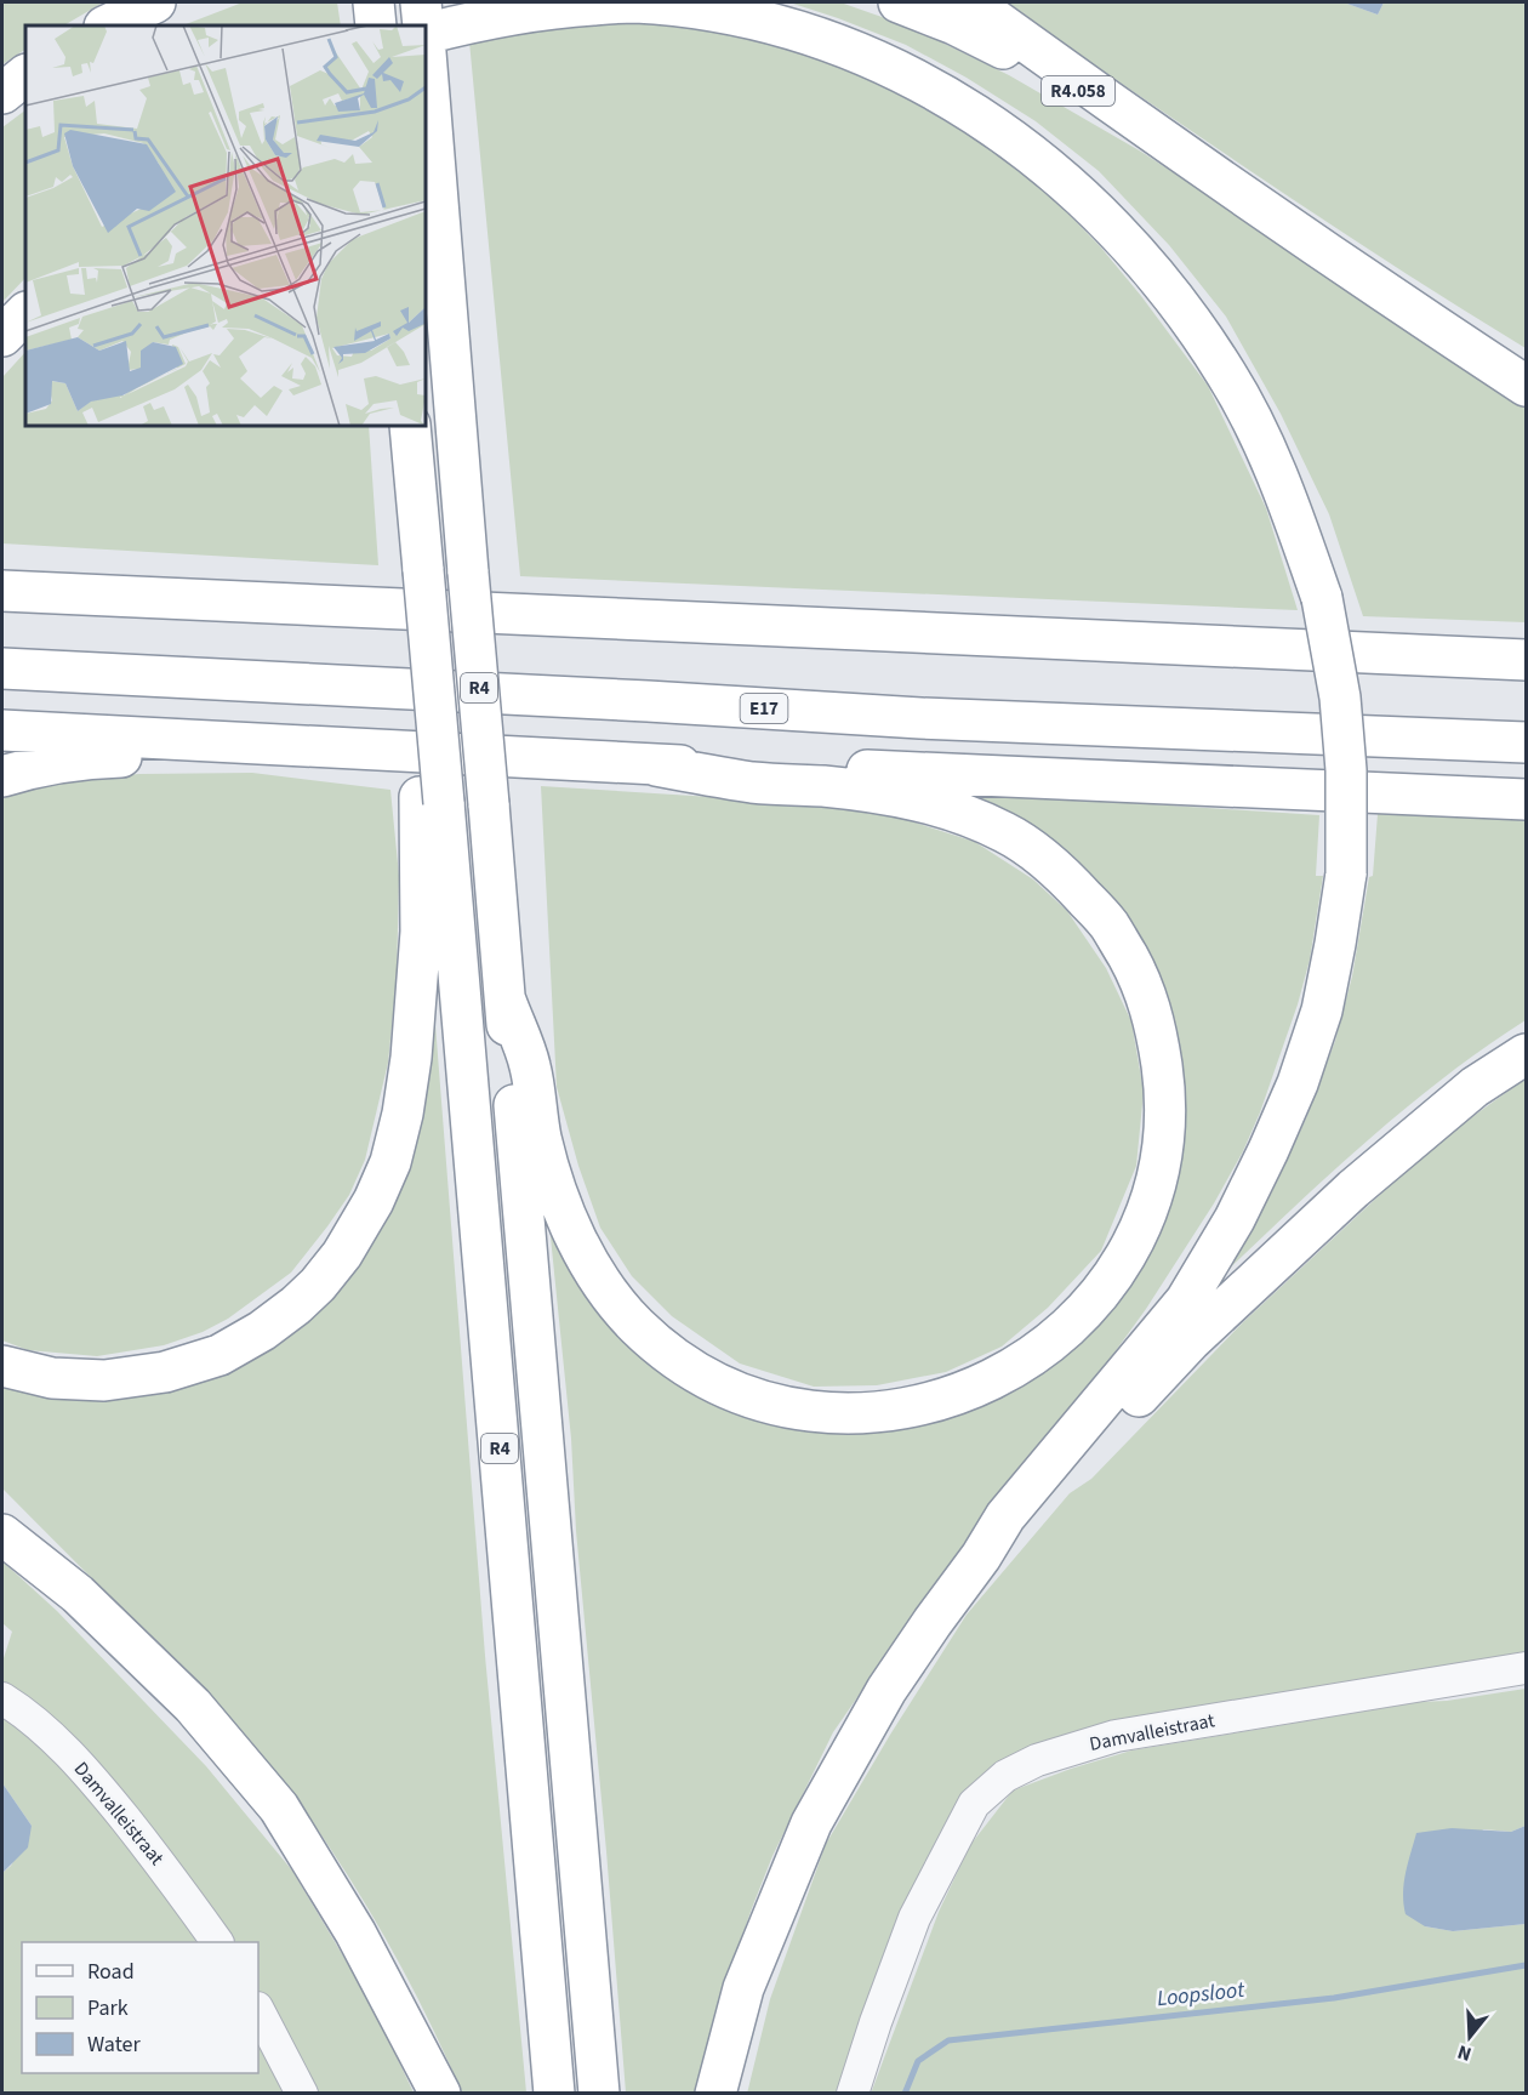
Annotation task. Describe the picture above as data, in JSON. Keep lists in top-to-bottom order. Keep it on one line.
{"streets":{"highway":["R4.058","R4","E17"],"street":["Damvalleistraat"]},"water":["Loopsloot"],"legend":["Road","Park","Water"],"north":"bottom"}
